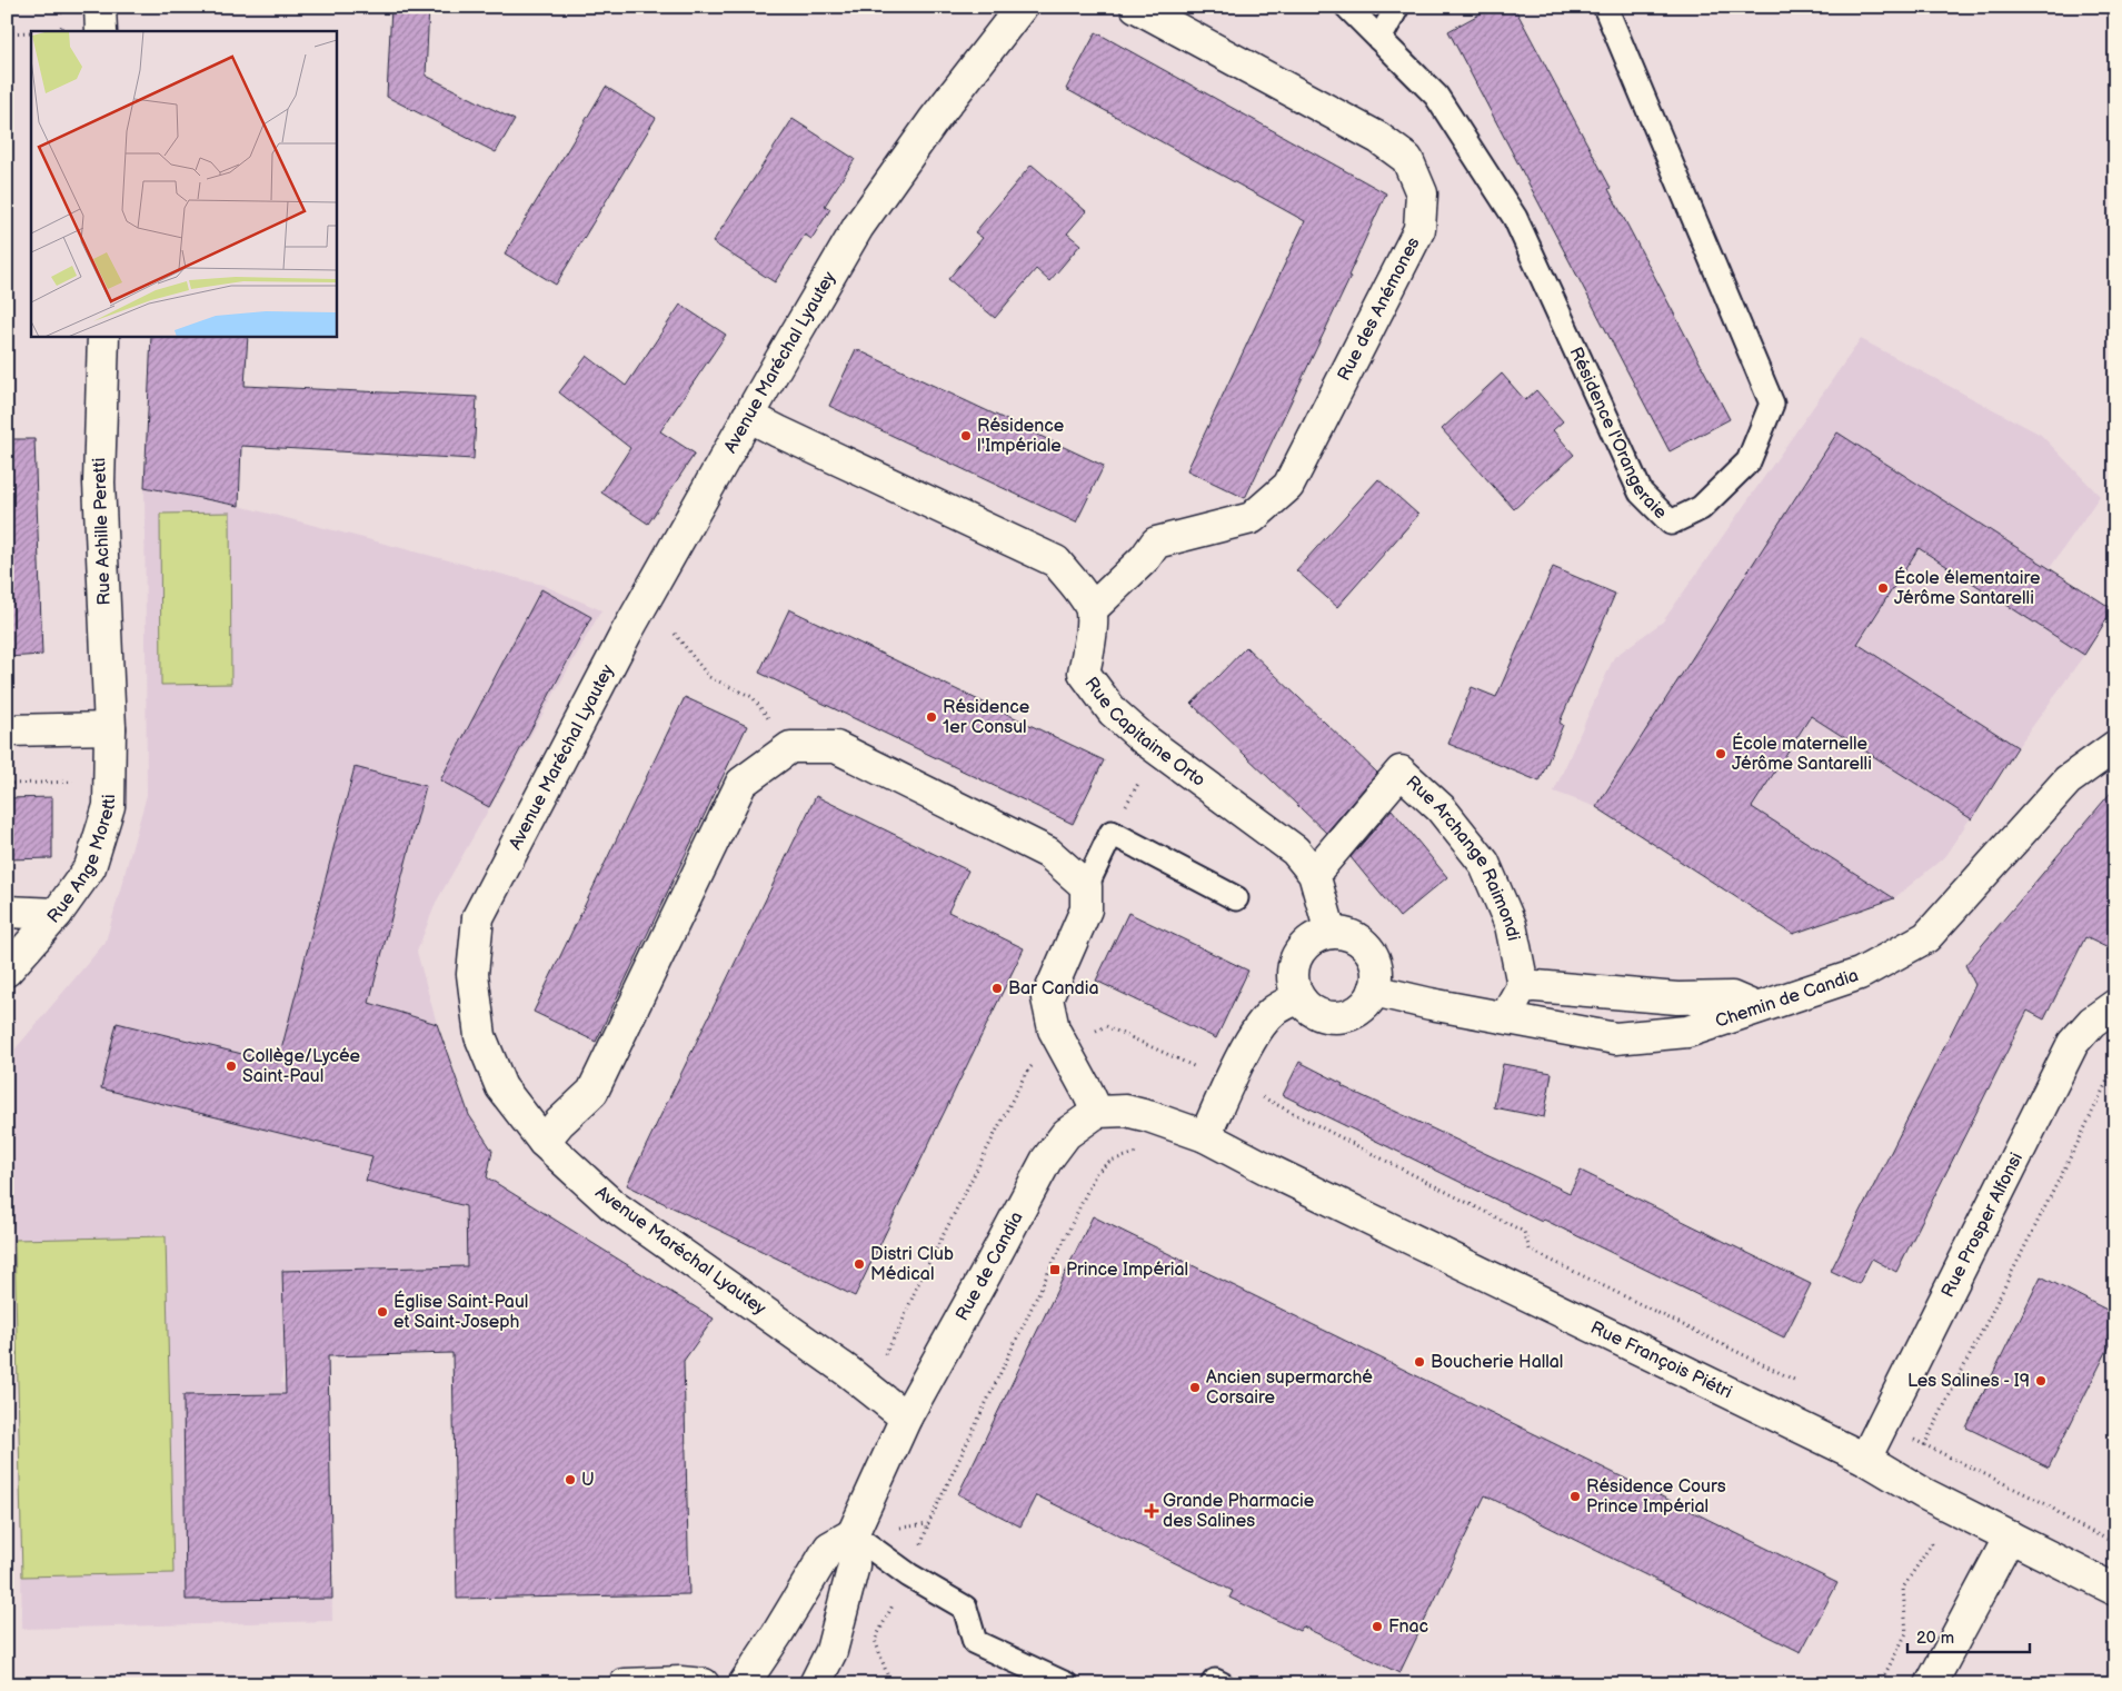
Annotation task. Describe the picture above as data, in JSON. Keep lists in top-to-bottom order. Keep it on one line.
{"streets":{"street":["Rue des Anémones","Avenue Maréchal Lyautey","Rue Achille Peretti","Rue Capitaine Orto","Rue Ange Moretti","Rue Archange Raimondi","Chemin de Candia","Rue Prosper Alfonsi","Rue de Candia","Rue François Piétri"],"lane":["Résidence l'Orangeraie"]},"crossings":[["Rue des Anémones","Rue Capitaine Orto"],["Avenue Maréchal Lyautey","Rue de Candia"],["Rue Achille Peretti","Rue Ange Moretti"],["Rue Capitaine Orto","Rue Archange Raimondi"],["Rue Capitaine Orto","Chemin de Candia"],["Rue Prosper Alfonsi","Rue François Piétri"]],"places":{"other":["Résidence l'Impériale","École élementaire Jérôme Santarelli","Résidence 1er Consul","École maternelle Jérôme Santarelli","Bar Candia","Collège/Lycée Saint-Paul","Distri Club Médical","Église Saint-Paul et Saint-Joseph","Boucherie Hallal","Les Salines - I9","Ancien supermarché Corsaire","U","Résidence Cours Prince Impérial","Fnac"],"transit":["Prince Impérial"],"health":["Grande Pharmacie des Salines"]},"scale_bar":"20 m"}
